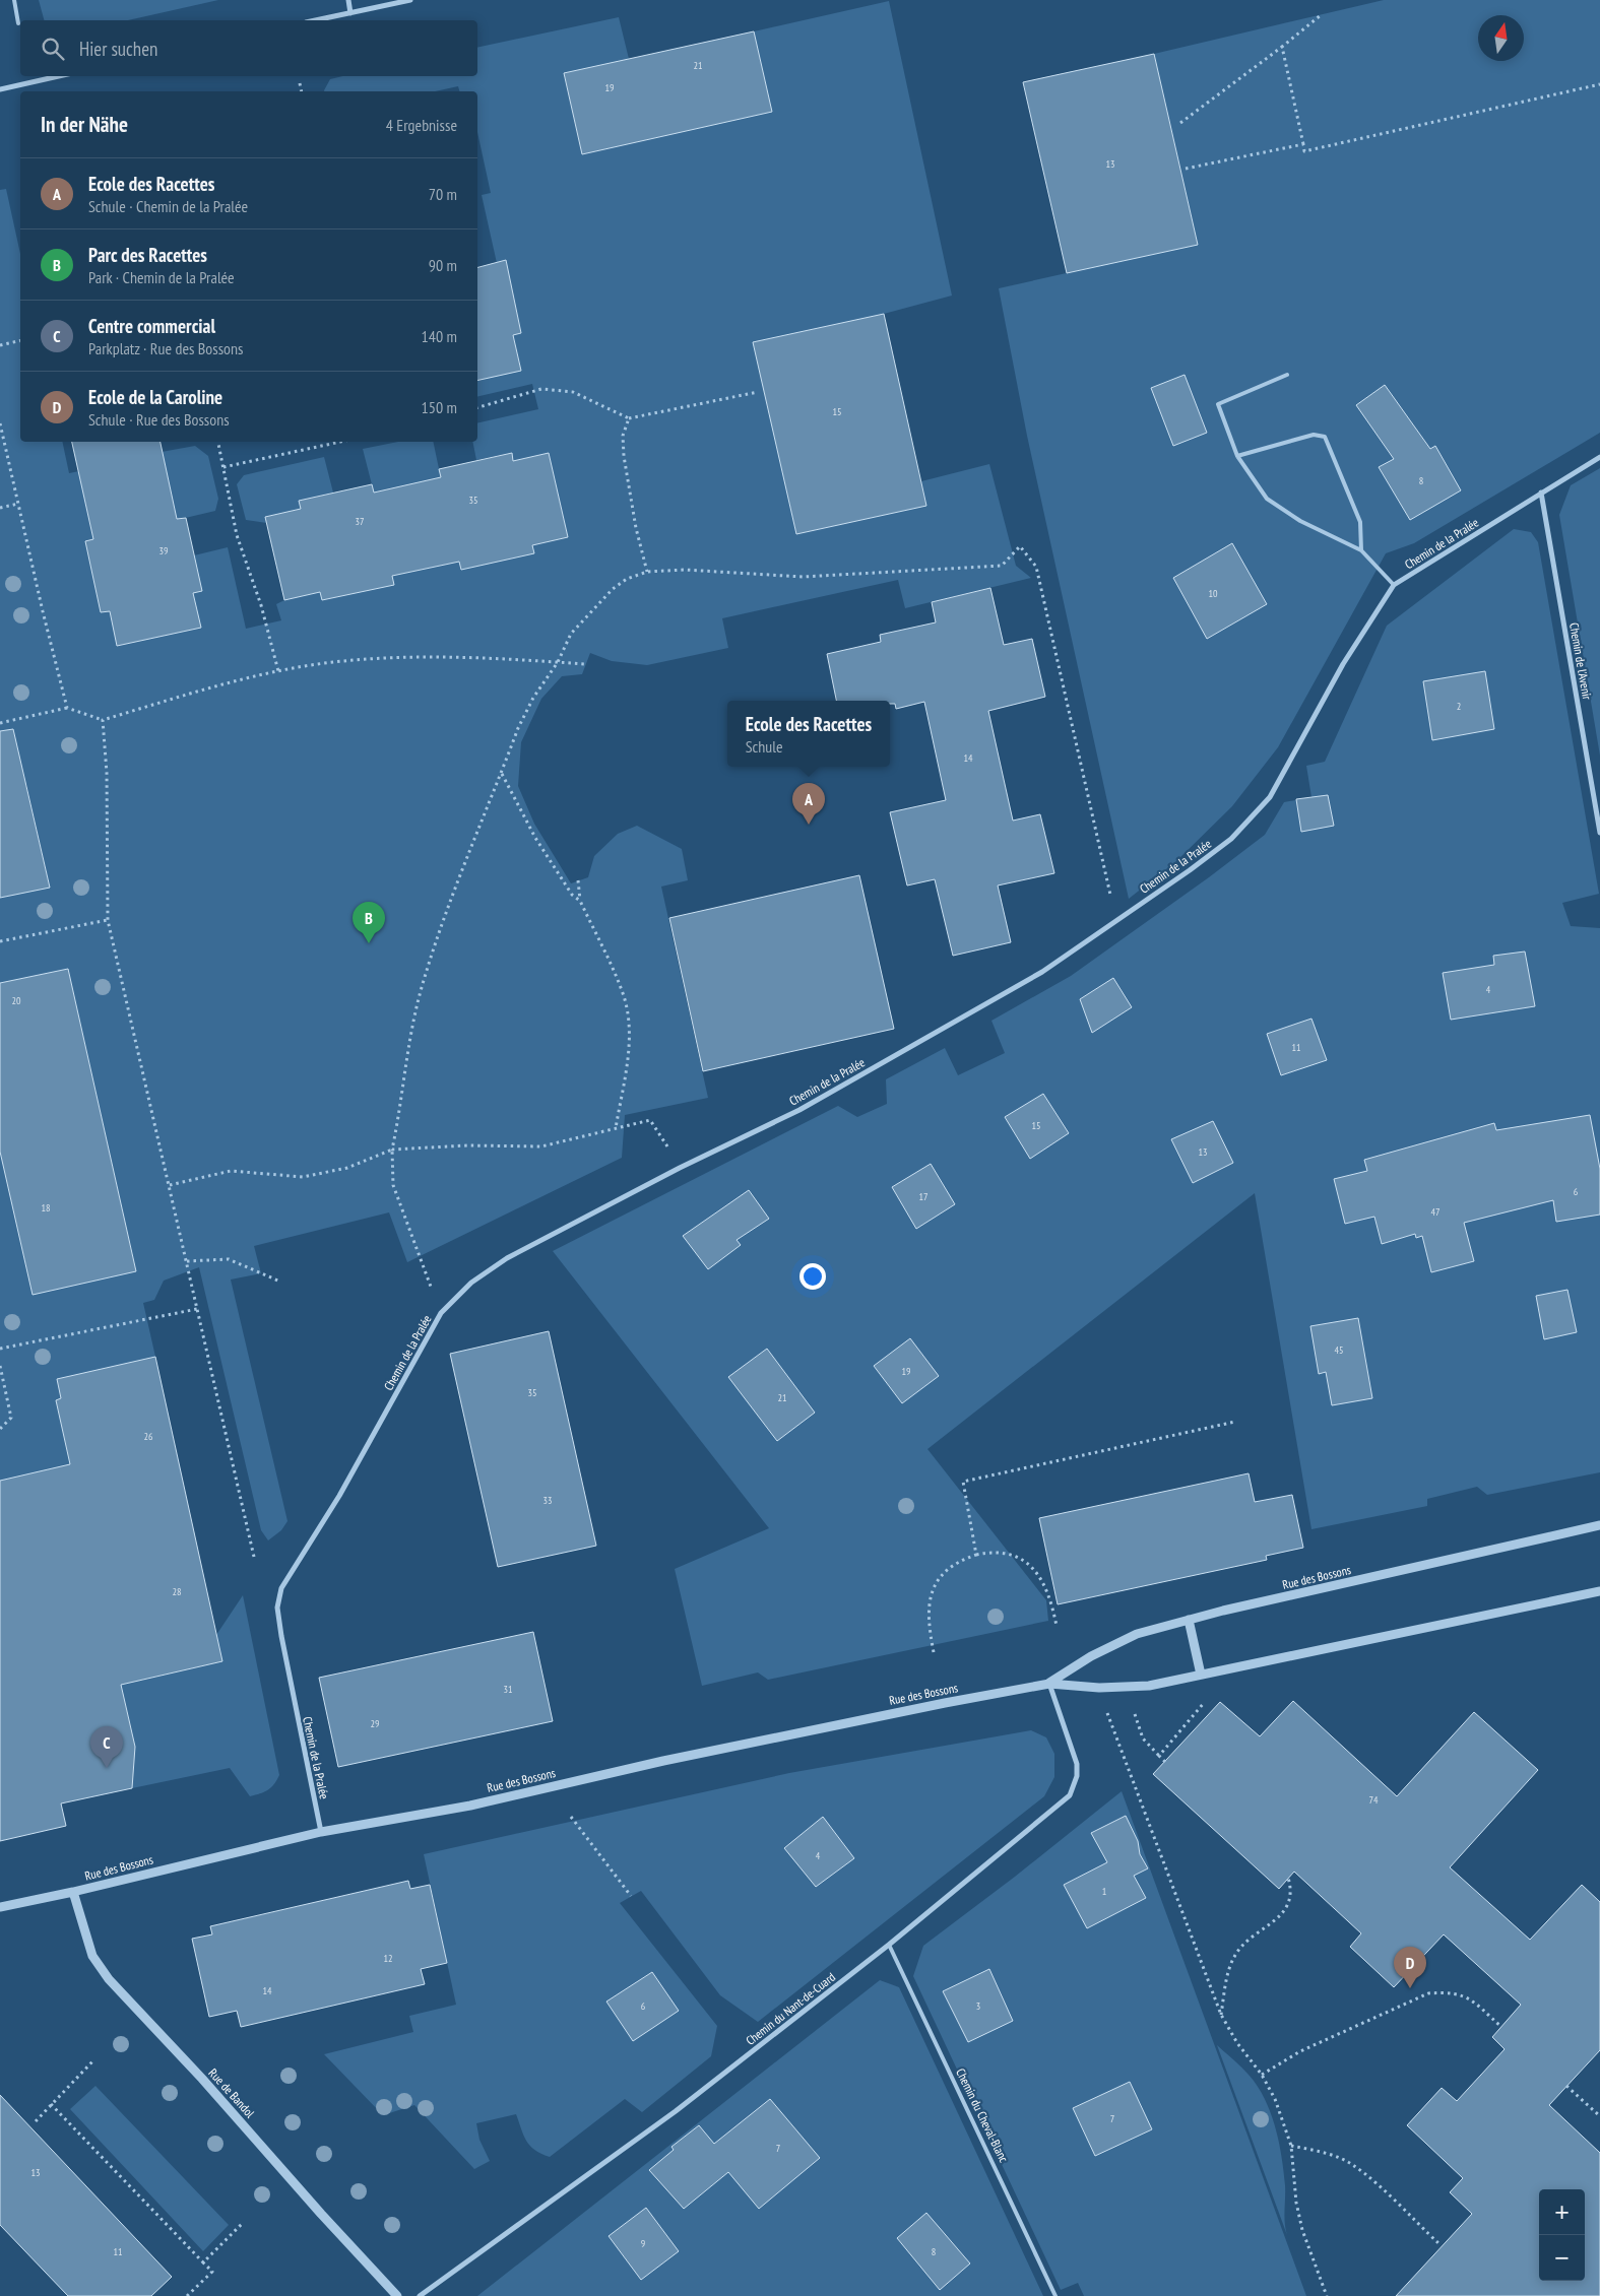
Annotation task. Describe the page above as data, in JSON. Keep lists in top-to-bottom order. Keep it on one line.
{"streets":{"street":["Chemin de la Pralée","Chemin de l'Avenir","Rue des Bossons","Chemin du Nant-de-Cuard","Rue de Bandol"],"lane":["Chemin du Cheval-Blanc"]},"crossings":[["Chemin de la Pralée","Chemin de l'Avenir"],["Chemin de la Pralée","Rue des Bossons"],["Rue des Bossons","Chemin du Nant-de-Cuard"],["Rue des Bossons","Rue de Bandol"],["Chemin du Nant-de-Cuard","Chemin du Cheval-Blanc"]],"house_numbers":["21","19","13","15","8","35","37","39","10","2","14","4","20","11","15","13","6","17","18","47","45","19","35","21","26","33","28","31","29","74","4","1","12","14","6","3","7","7","13","9","11","8"],"north":"top","page":{"search":"Hier suchen","heading":["In der Nähe","4 Ergebnisse"],"list":[{"mark":"A","name":"Ecole des Racettes","note":"Schule · Chemin de la Pralée","value":"70 m"},{"mark":"B","name":"Parc des Racettes","note":"Park · Chemin de la Pralée","value":"90 m"},{"mark":"C","name":"Centre commercial","note":"Parkplatz · Rue des Bossons","value":"140 m"},{"mark":"D","name":"Ecole de la Caroline","note":"Schule · Rue des Bossons","value":"150 m"}],"popup":["Ecole des Racettes","Schule"],"pins":["A","B","C","D"],"map_buttons":["+","−"]}}
